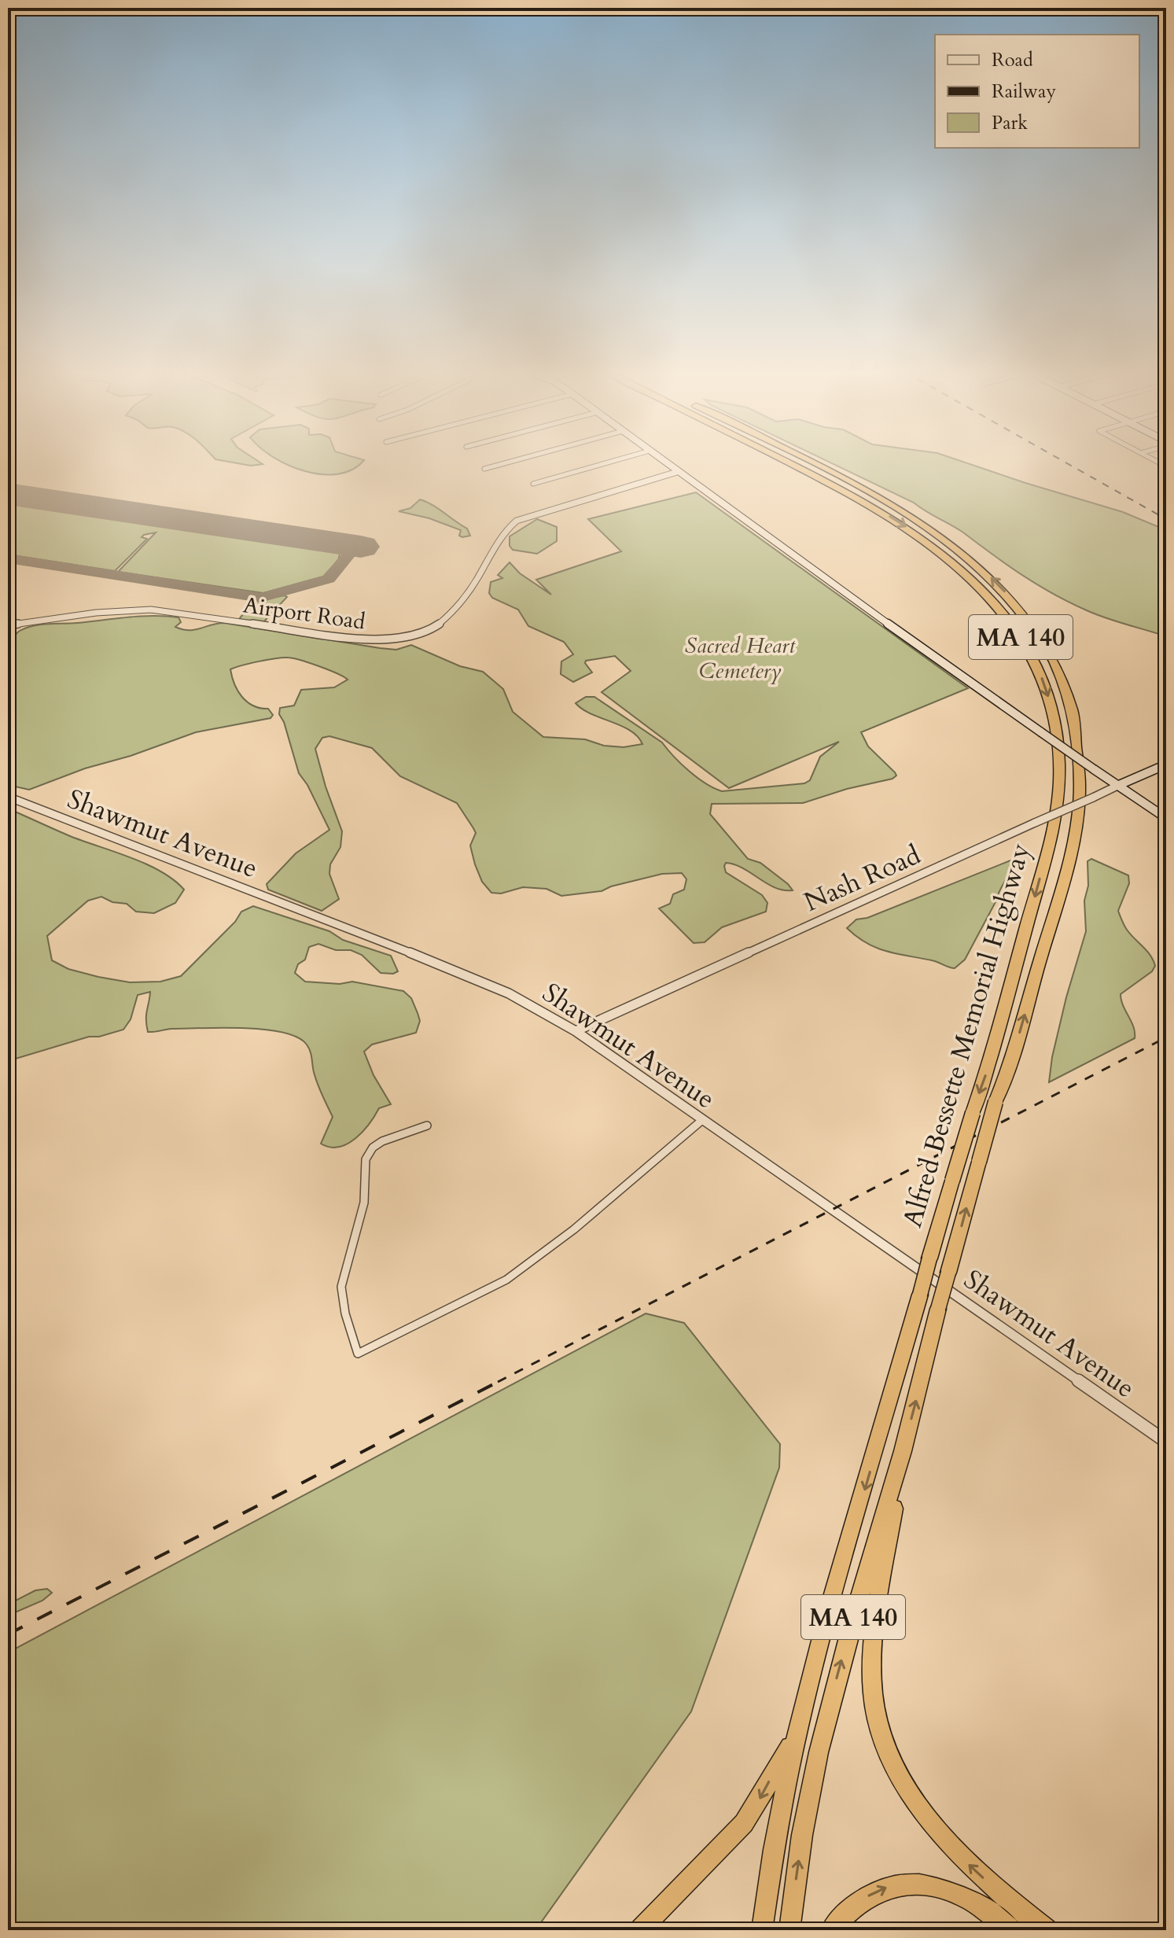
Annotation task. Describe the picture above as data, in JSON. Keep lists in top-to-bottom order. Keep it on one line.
{"streets":{"highway":["MA 140","Alfred Bessette Memorial Highway"],"main road":["Nash Road"],"street":["Airport Road","Shawmut Avenue"]},"crossings":[["Shawmut Avenue","Nash Road"]],"parks":["Sacred Heart Cemetery"],"legend":["Road","Railway","Park"]}
